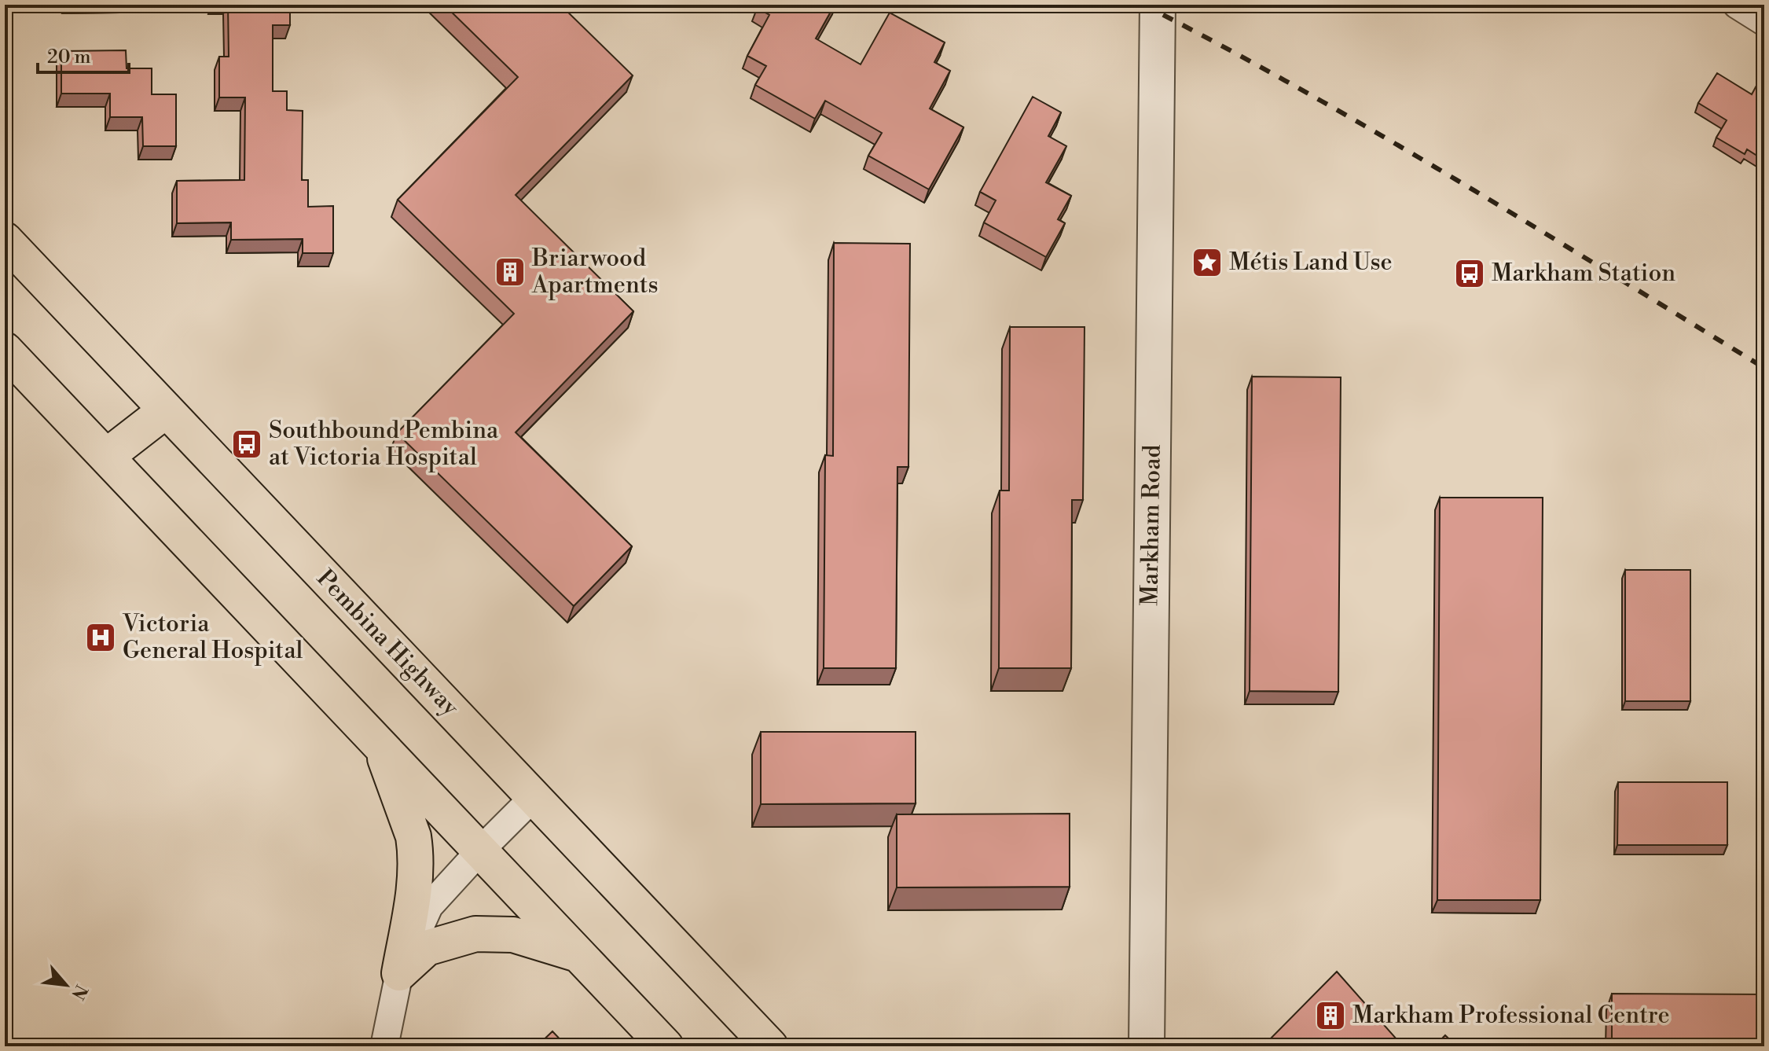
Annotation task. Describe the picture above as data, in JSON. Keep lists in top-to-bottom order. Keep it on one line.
{"streets":{"main road":["Pembina Highway"],"street":["Markham Road"]},"places":{"place":["Métis Land Use"],"building":["Briarwood Apartments","Markham Professional Centre"],"bus stop":["Markham Station","Southbound Pembina at Victoria Hospital"],"hospital":["Victoria General Hospital"]},"scale_bar":"20 m","north":"bottom right"}
